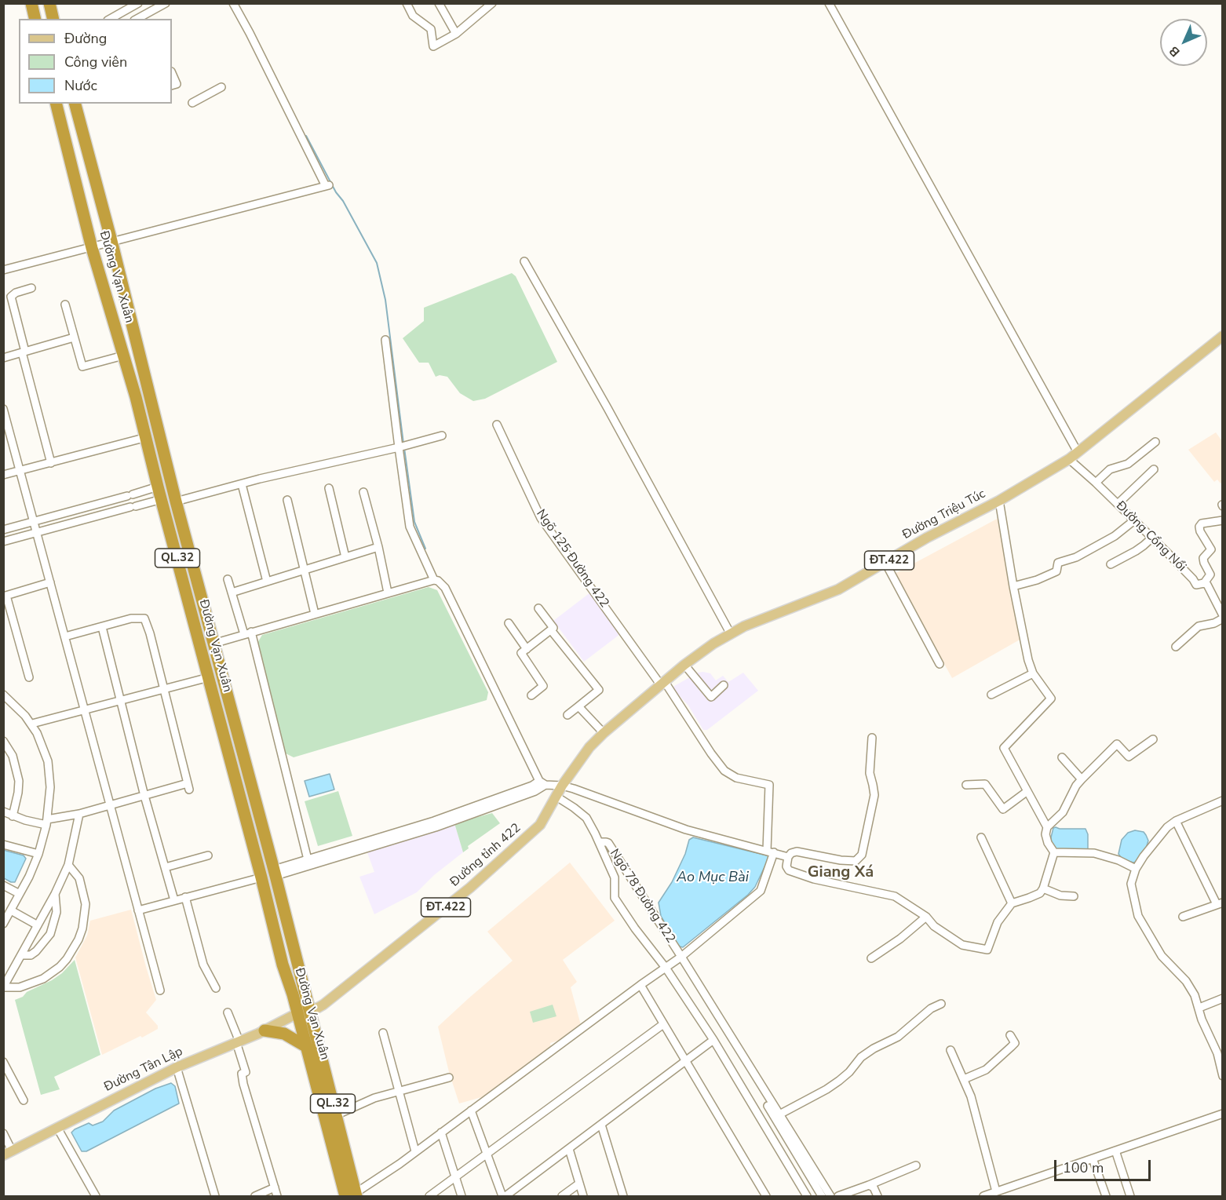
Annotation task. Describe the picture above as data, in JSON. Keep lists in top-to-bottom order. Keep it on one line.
{"streets":{"highway":["Đường Vạn Xuân","QL.32"],"main road":["Đường Triệu Túc","ĐT.422","Đường tỉnh 422","Đường Tân Lập"],"street":["Đường Cổng Nổi","Ngõ 125 Đường 422","Ngõ 78 Đường 422"]},"crossings":[["Đường Vạn Xuân","Đường tỉnh 422"],["Đường Vạn Xuân","Đường Tân Lập"],["Đường Triệu Túc","Đường Cổng Nổi"],["Đường Triệu Túc","Ngõ 125 Đường 422"],["Đường Triệu Túc","Đường tỉnh 422"],["Đường tỉnh 422","Đường Tân Lập"]],"districts":["Giang Xá"],"water":["Ao Mục Bài"],"legend":["Đường","Công viên","Nước"],"scale_bar":"100 m","north":"bottom left"}
